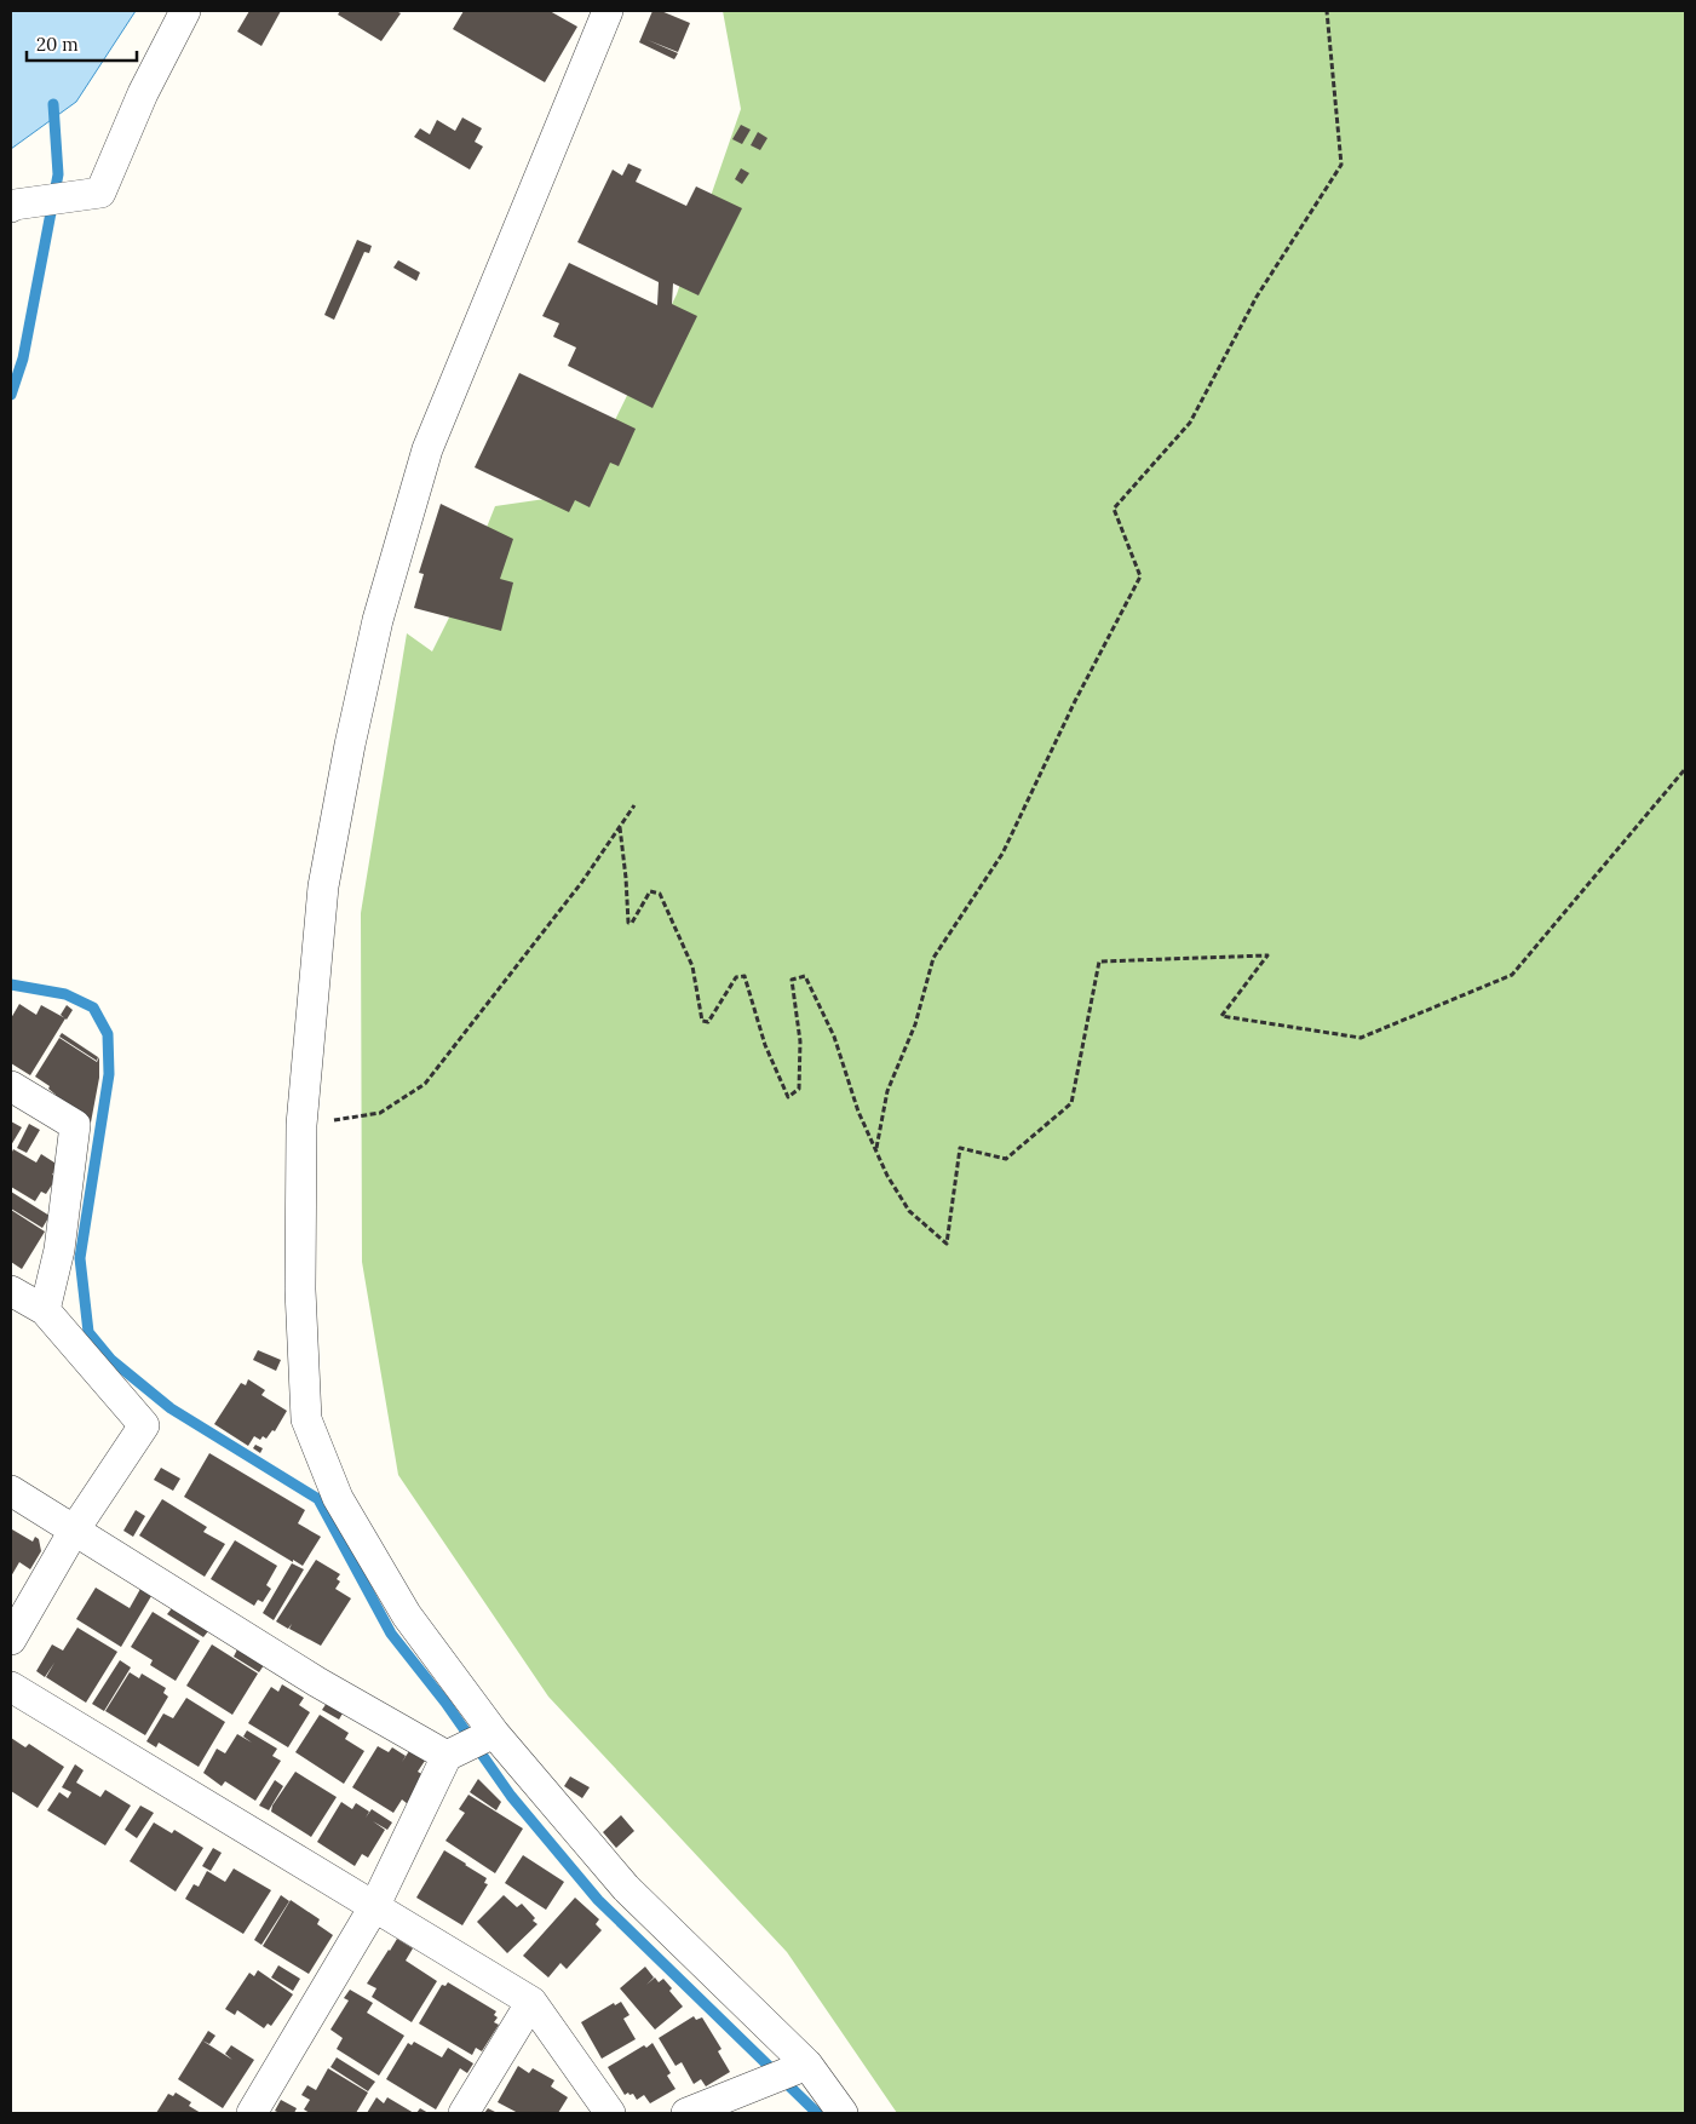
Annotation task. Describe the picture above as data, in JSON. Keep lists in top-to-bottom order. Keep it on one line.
{"scale_bar":"20 m"}
